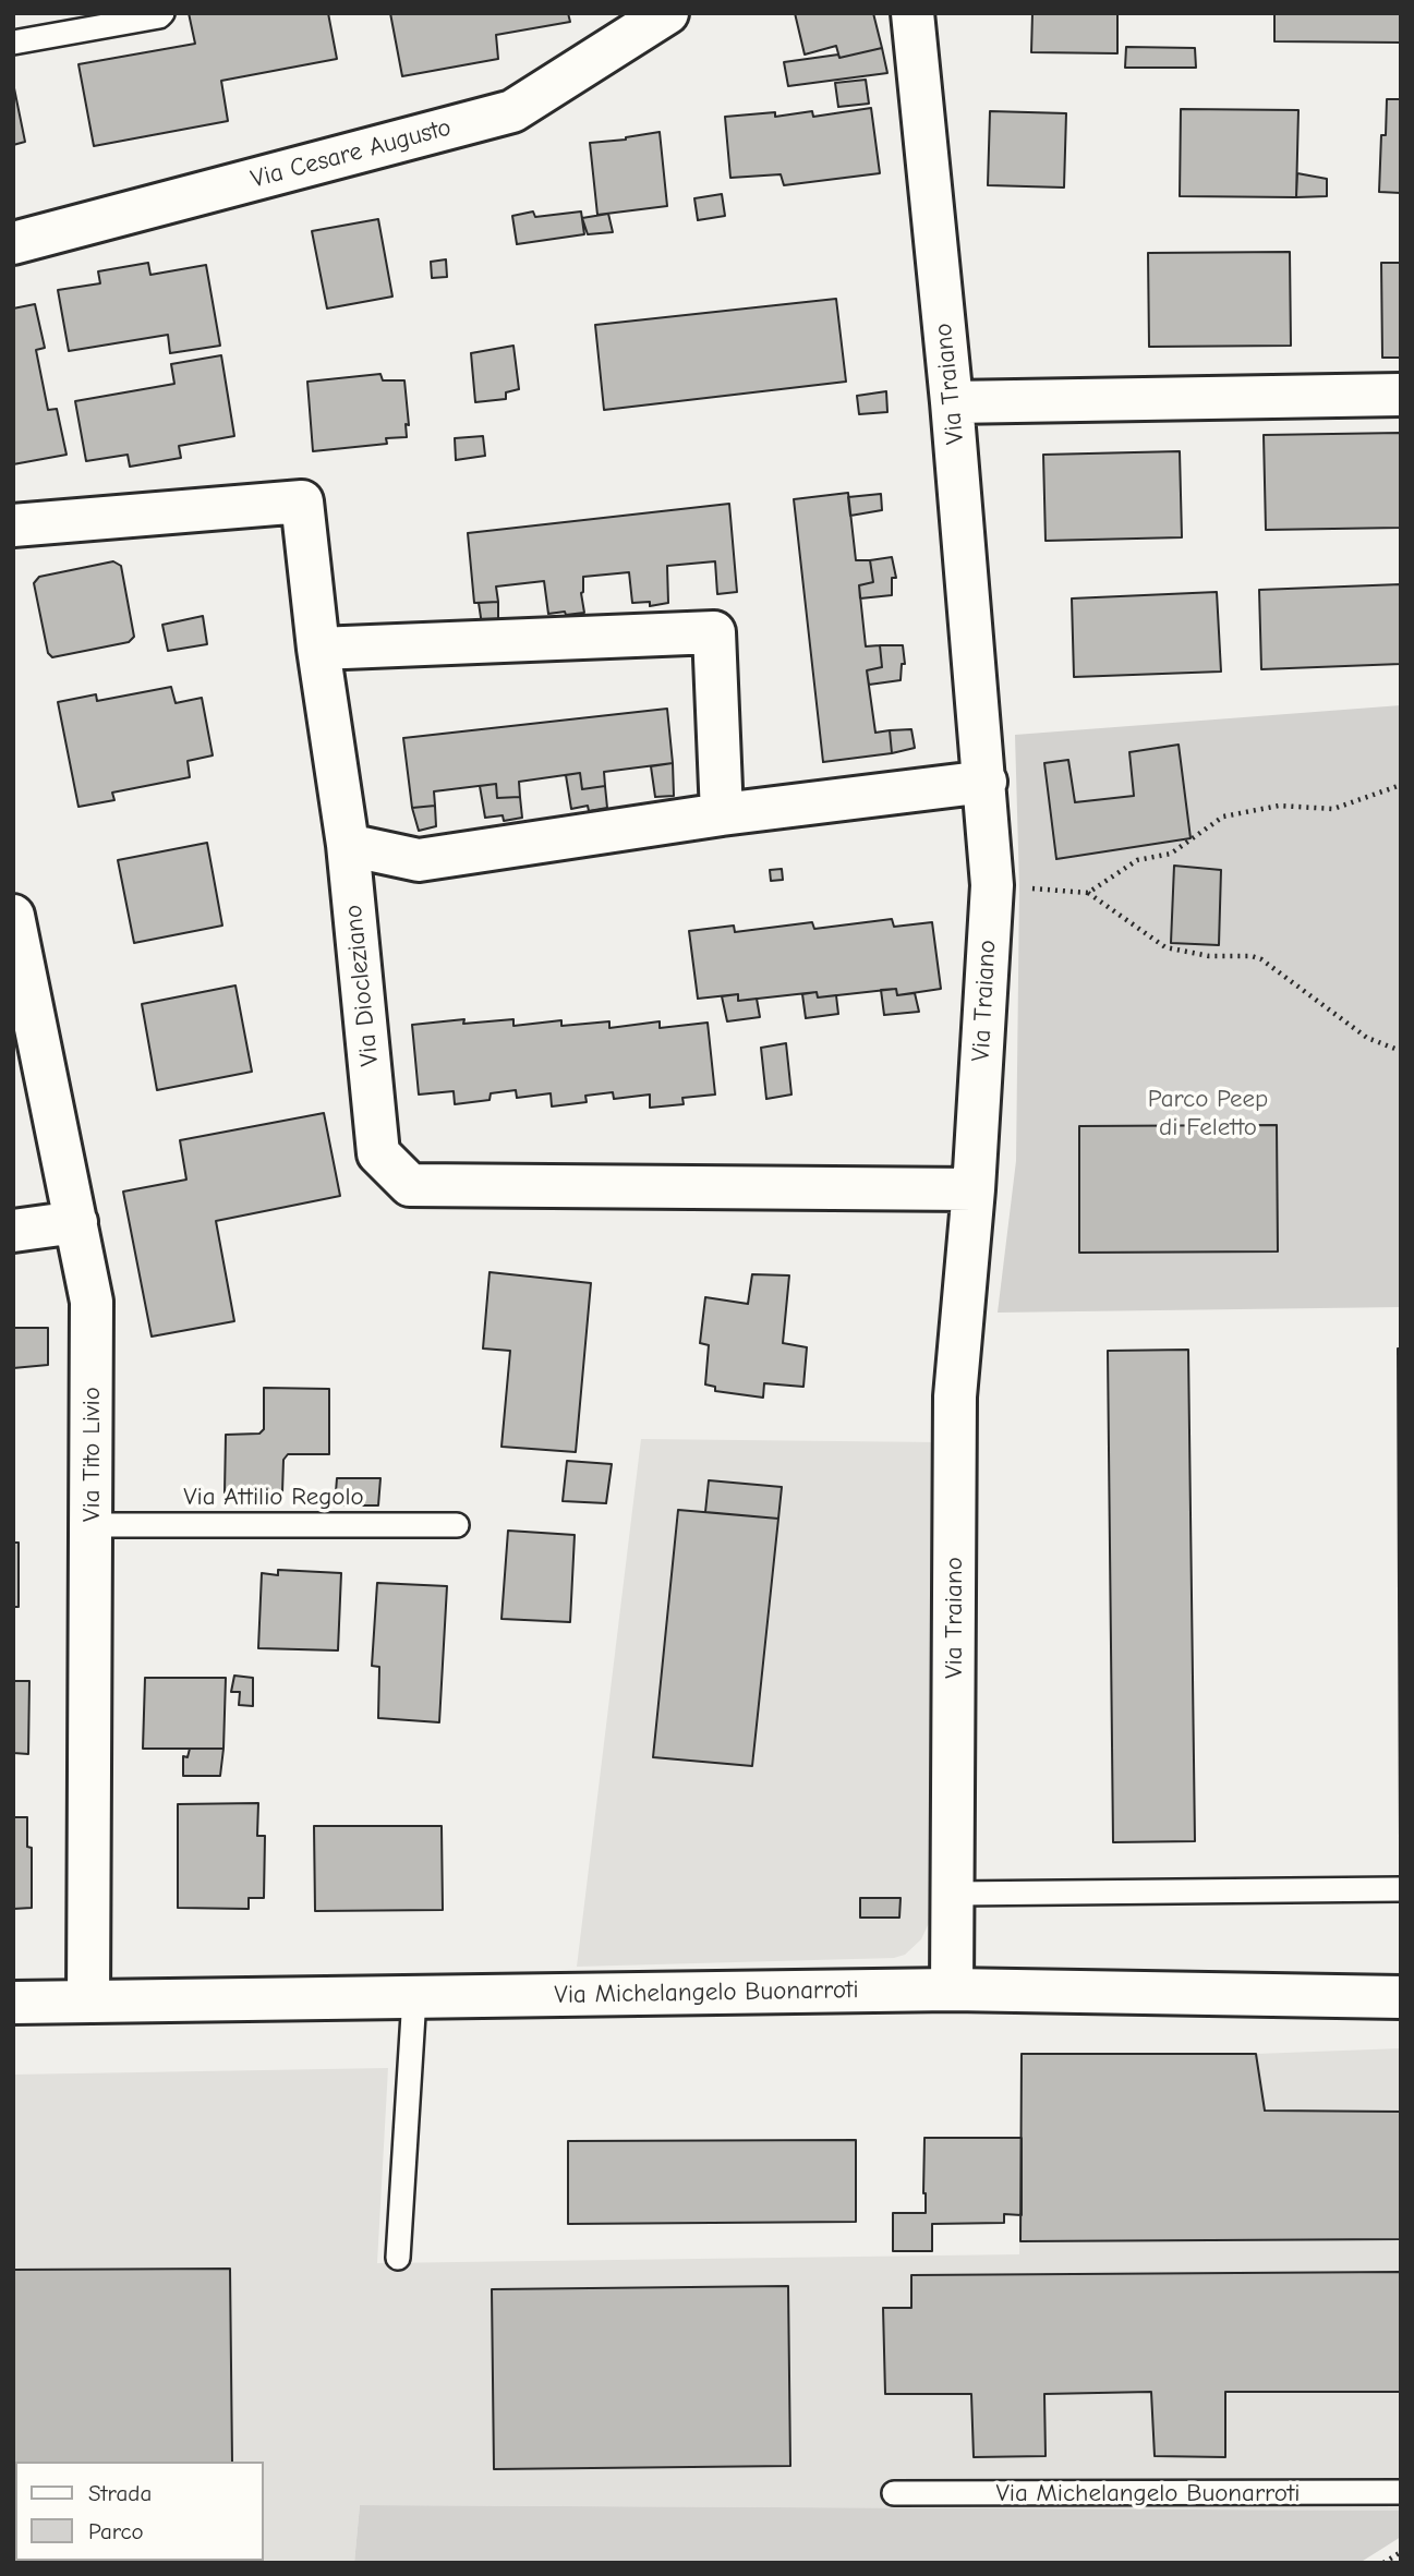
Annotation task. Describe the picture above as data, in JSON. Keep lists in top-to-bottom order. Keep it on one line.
{"streets":{"street":["Via Cesare Augusto","Via Traiano","Via Diocleziano","Via Tito Livio","Via Michelangelo Buonarroti"],"lane":["Via Attilio Regolo"]},"crossings":[["Via Traiano","Via Diocleziano"],["Via Traiano","Via Michelangelo Buonarroti"],["Via Tito Livio","Via Attilio Regolo"],["Via Tito Livio","Via Michelangelo Buonarroti"]],"parks":["Parco Peep di Feletto"],"legend":["Strada","Parco"]}
